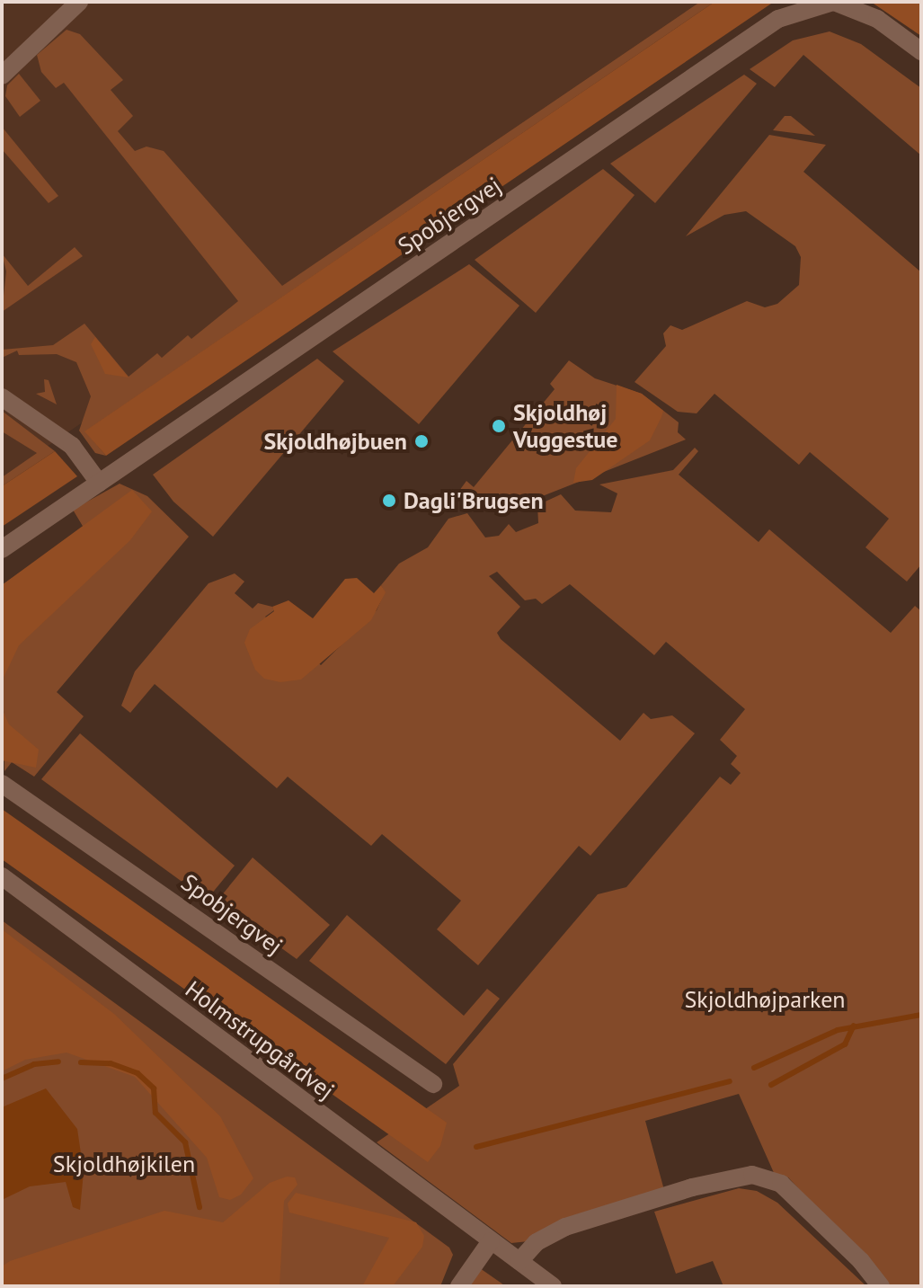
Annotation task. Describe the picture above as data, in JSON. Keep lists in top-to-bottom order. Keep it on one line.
{"streets":{"street":["Spobjergvej","Holmstrupgårdvej"]},"parks":["Skjoldhøjparken","Skjoldhøjkilen"],"places":["Skjoldhøj Vuggestue","Skjoldhøjbuen","Dagli'Brugsen"]}
